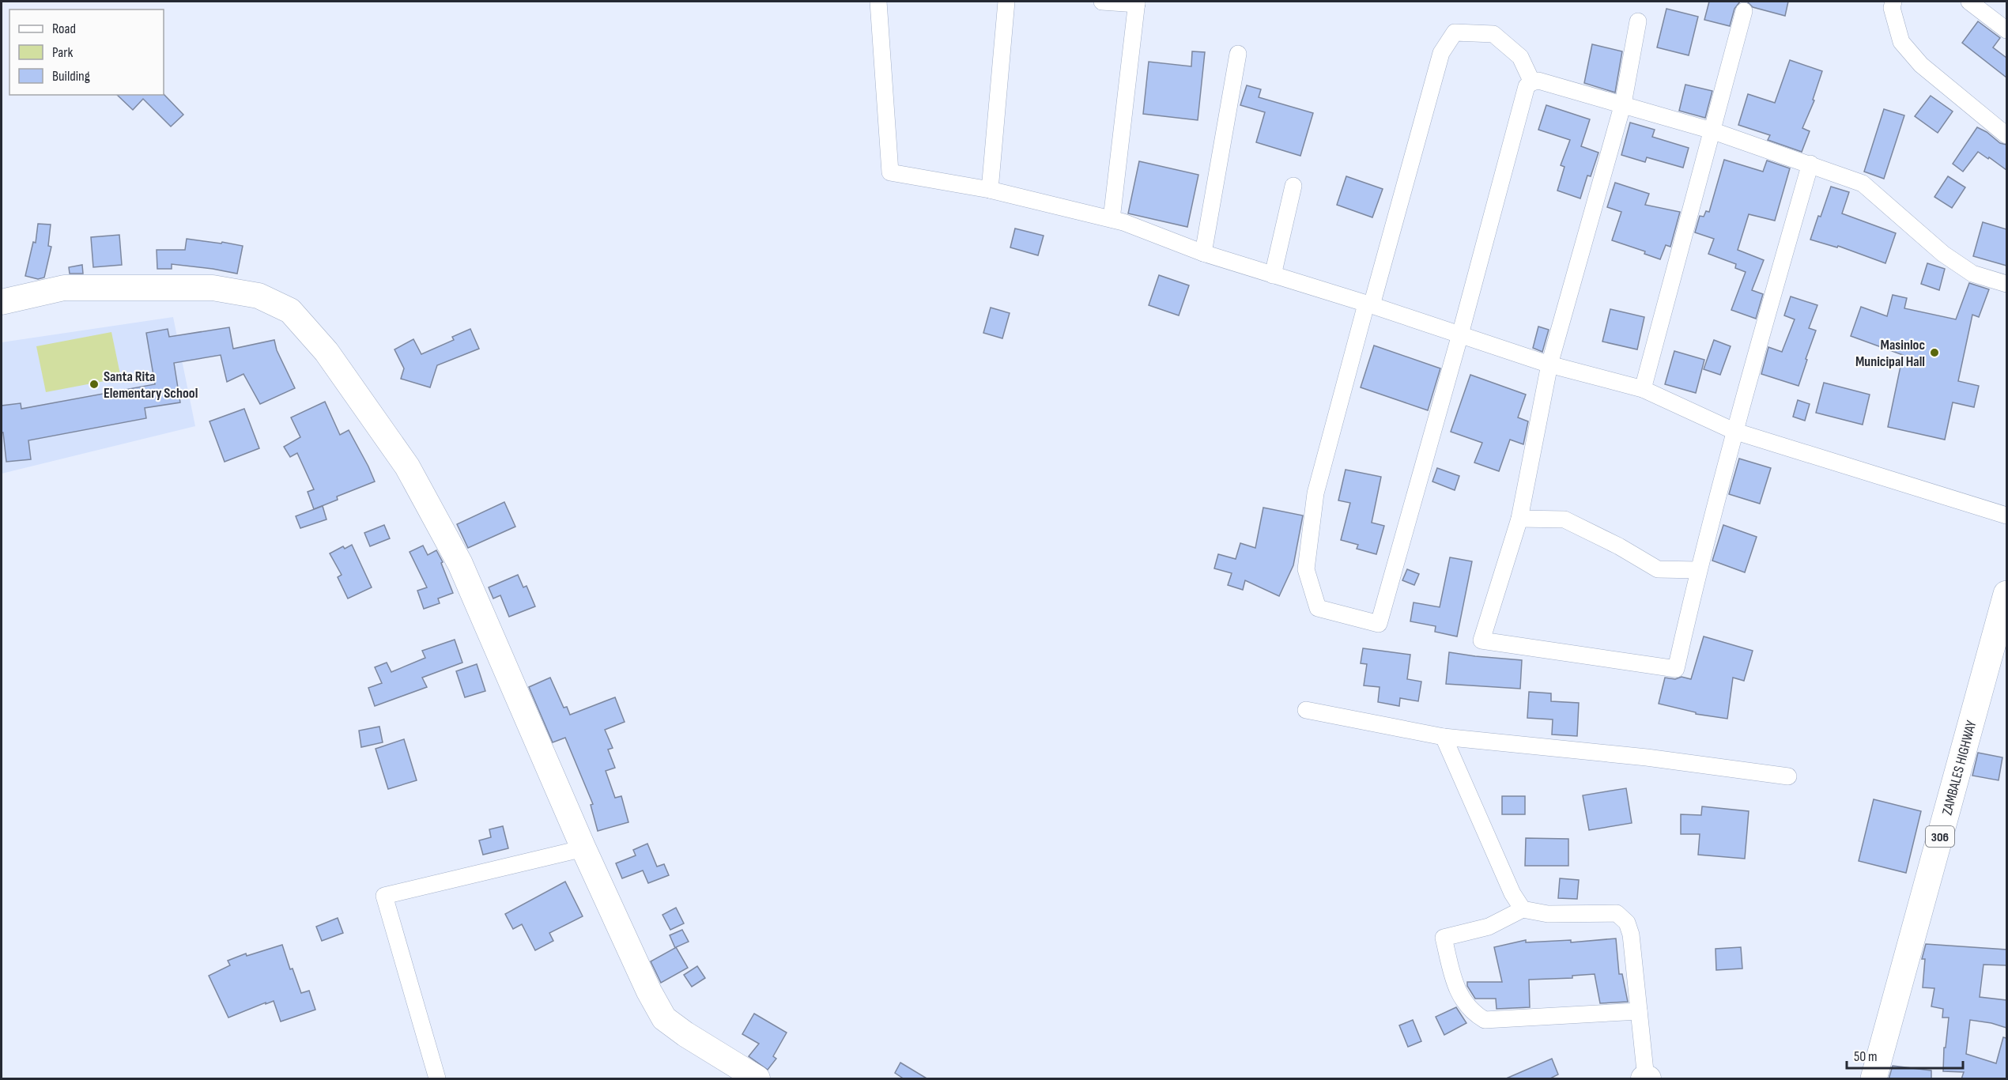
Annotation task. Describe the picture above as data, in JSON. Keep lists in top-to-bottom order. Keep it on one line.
{"streets":{"main road":["ZAMBALES HIGHWAY","306"]},"places":["Masinloc Municipal Hall","Santa Rita Elementary School"],"legend":["Road","Park","Building"],"scale_bar":"50 m"}
